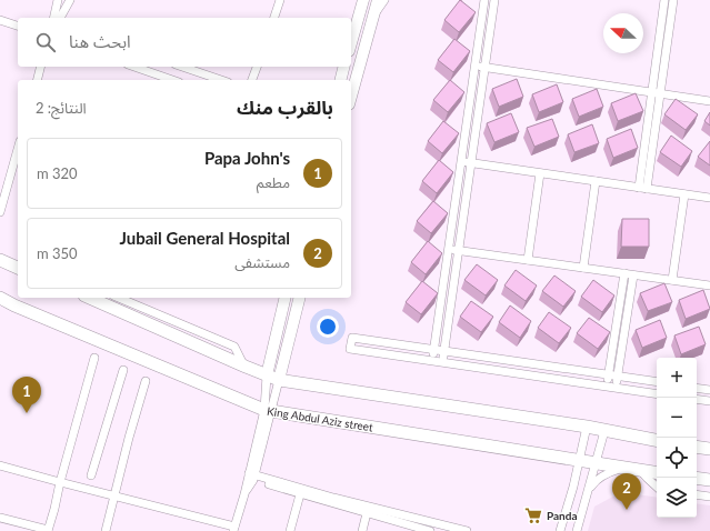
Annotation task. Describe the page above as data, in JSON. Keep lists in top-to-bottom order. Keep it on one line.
{"streets":{"main road":["King Abdul Aziz street"]},"places":{"supermarket":["Panda"]},"north":"left","page":{"search":"ابحث هنا","heading":["بالقرب منك","النتائج: 2"],"list":[{"mark":"1","name":"Papa John's","note":"مطعم","value":"320 m"},{"mark":"2","name":"Jubail General Hospital","note":"مستشفى","value":"350 m"}],"map_buttons":["+","−"],"pins":["1","2"]}}
